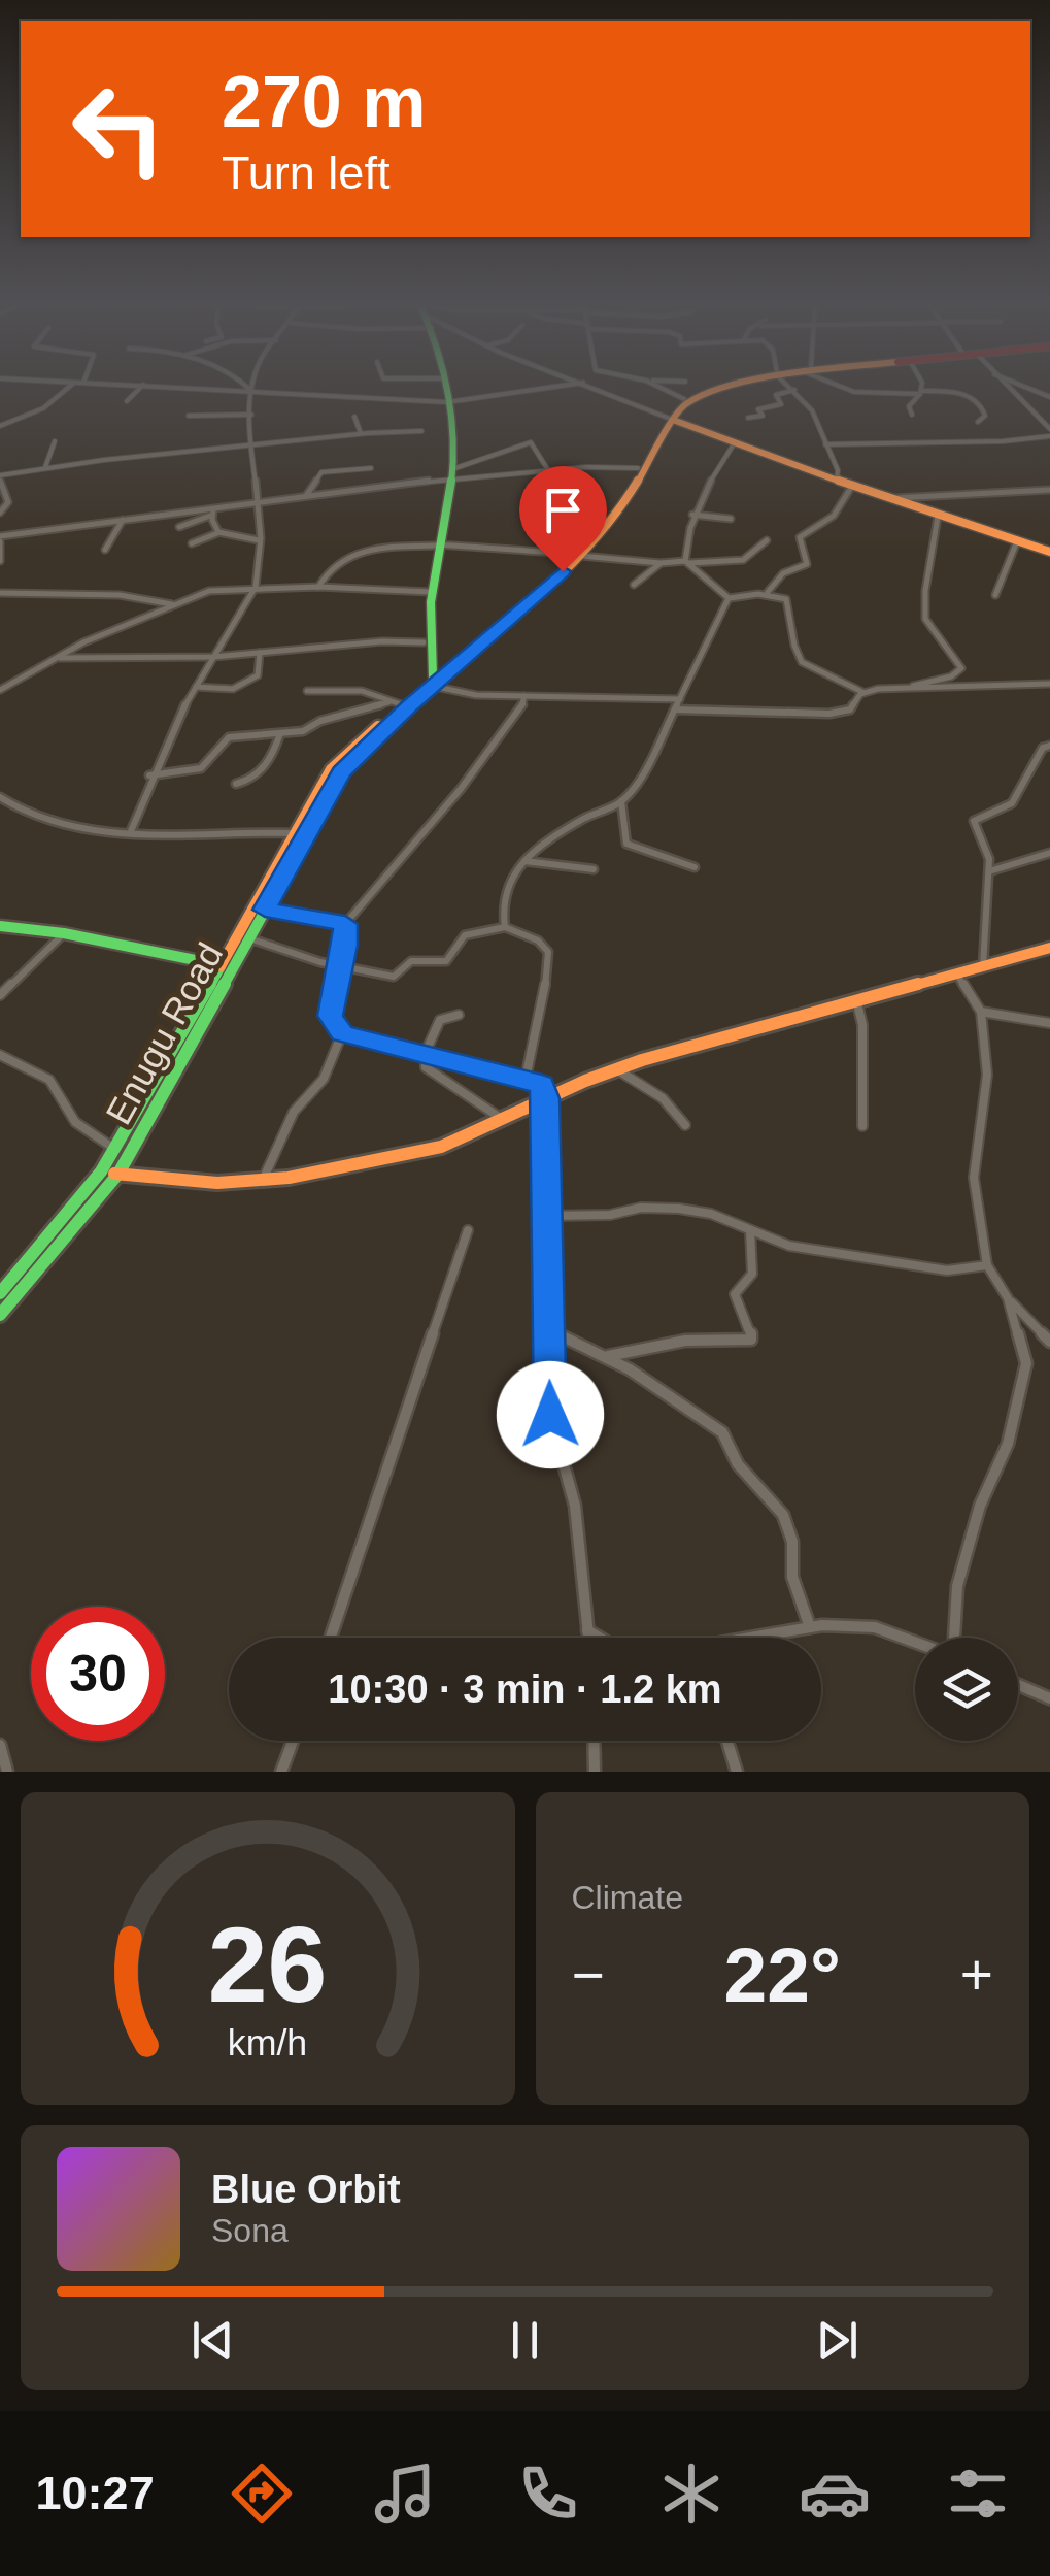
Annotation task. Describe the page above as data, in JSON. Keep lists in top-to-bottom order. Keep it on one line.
{"streets":{"main road":["Enugu Road"]},"page":{"turn":["270 m","Turn left"],"limit":"30","trip":"10:30 · 3 min · 1.2 km","tile":"Climate","heat":["−","22°","+"],"song":["Blue Orbit","Sona"],"tabs":"10:27","gauge":["26","km/h"]}}
